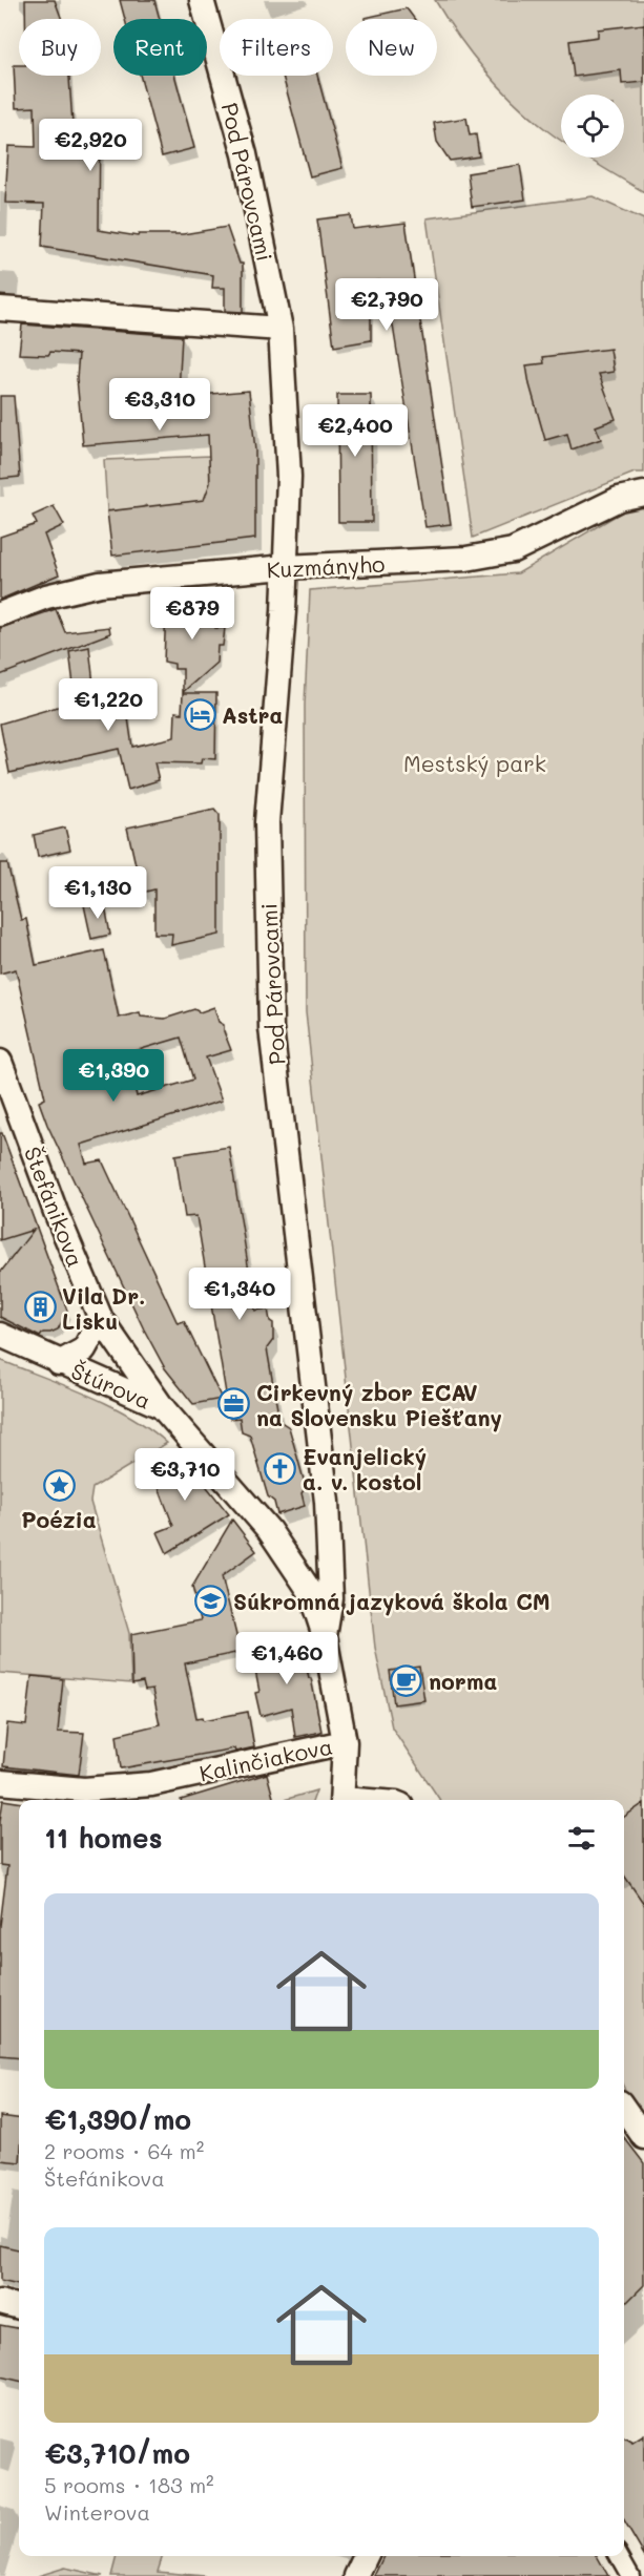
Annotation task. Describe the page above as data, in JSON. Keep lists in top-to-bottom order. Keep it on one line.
{"streets":{"street":["Pod Párovcami","Kuzmányho","Štefánikova","Štúrova","Kalinčiakova"]},"crossings":[["Pod Párovcami","Kuzmányho"],["Pod Párovcami","Štefánikova"],["Štefánikova","Štúrova"]],"parks":["Mestský park"],"places":{"hotel":["Astra"],"building":["Vila Dr. Lisku"],"office":["Cirkevný zbor ECAV na Slovensku Piešťany"],"church":["Evanjelický a. v. kostol"],"place":["Poézia"],"school or university":["Súkromná jazyková škola CM"],"cafe":["norma"]},"page":{"chip":["Buy","Rent","Filters","New"],"price":["€2,920","€2,790","€3,310","€2,400","€879","€1,220","€1,130","€1,390","€1,340","€3,710","€1,460"],"heading":"11 homes","list":[{"name":"€1,390/mo","note":"2 rooms · 64 m² · Štefánikova"},{"name":"€3,710/mo","note":"5 rooms · 183 m² · Winterova"}]}}
